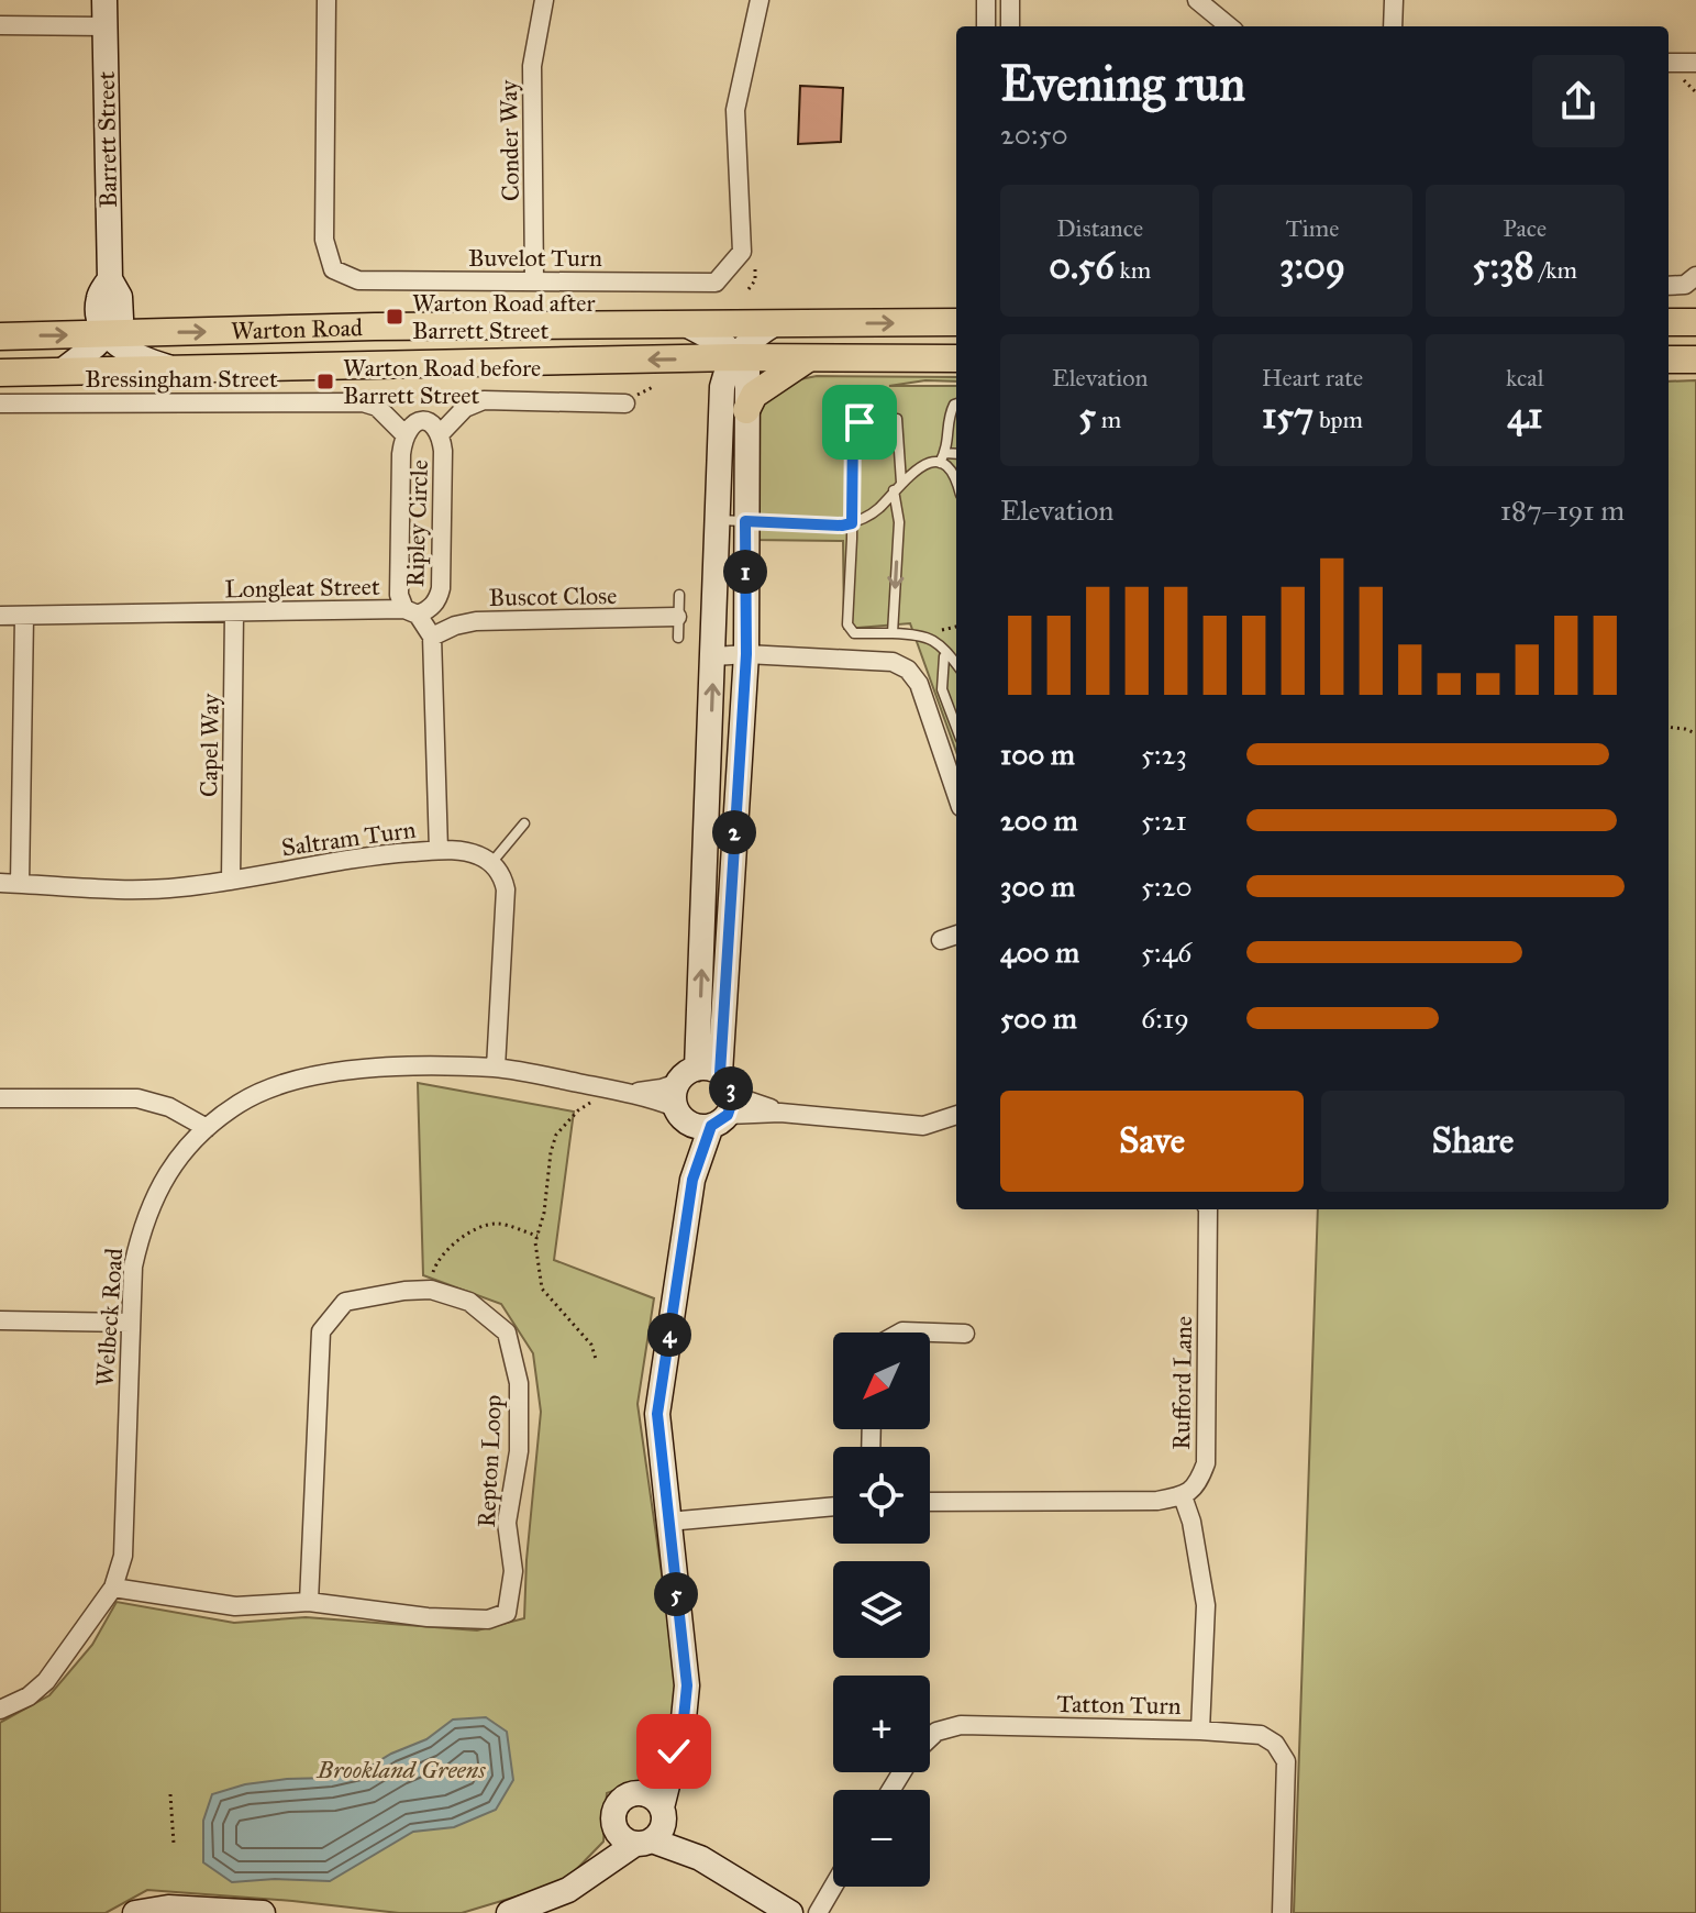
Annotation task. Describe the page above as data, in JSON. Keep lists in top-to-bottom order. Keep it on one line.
{"streets":{"main road":["Warton Road"],"street":["Barrett Street","Conder Way","Buvelot Turn","Bressingham Street","Ripley Circle","Longleat Street","Buscot Close","Capel Way","Saltram Turn","Welbeck Road","Rufford Lane","Repton Loop","Tatton Turn"]},"crossings":[["Barrett Street","Warton Road"],["Conder Way","Buvelot Turn"],["Bressingham Street","Ripley Circle"],["Ripley Circle","Longleat Street"],["Longleat Street","Capel Way"],["Capel Way","Saltram Turn"],["Welbeck Road","Repton Loop"],["Rufford Lane","Tatton Turn"]],"parks":["Brookland Greens"],"places":{"transit":["Warton Road after Barrett Street","Warton Road before Barrett Street"]},"north":"bottom left","page":{"heading":["Evening run","20:50"],"stats":[["Distance","0.56 km"],["Time","3:09"],["Pace","5:38 /km"],["Elevation","5 m"],["Heart rate","157 bpm"],["kcal","41"]],"chart":["Elevation","187–191 m"],"pins":["1","2","3","4","5"],"list":[{"name":"100 m","note":"5:23"},{"name":"200 m","note":"5:21"},{"name":"300 m","note":"5:20"},{"name":"400 m","note":"5:46"},{"name":"500 m","note":"6:19"}],"buttons":["Save","Share"],"map_buttons":["+","−"]}}
